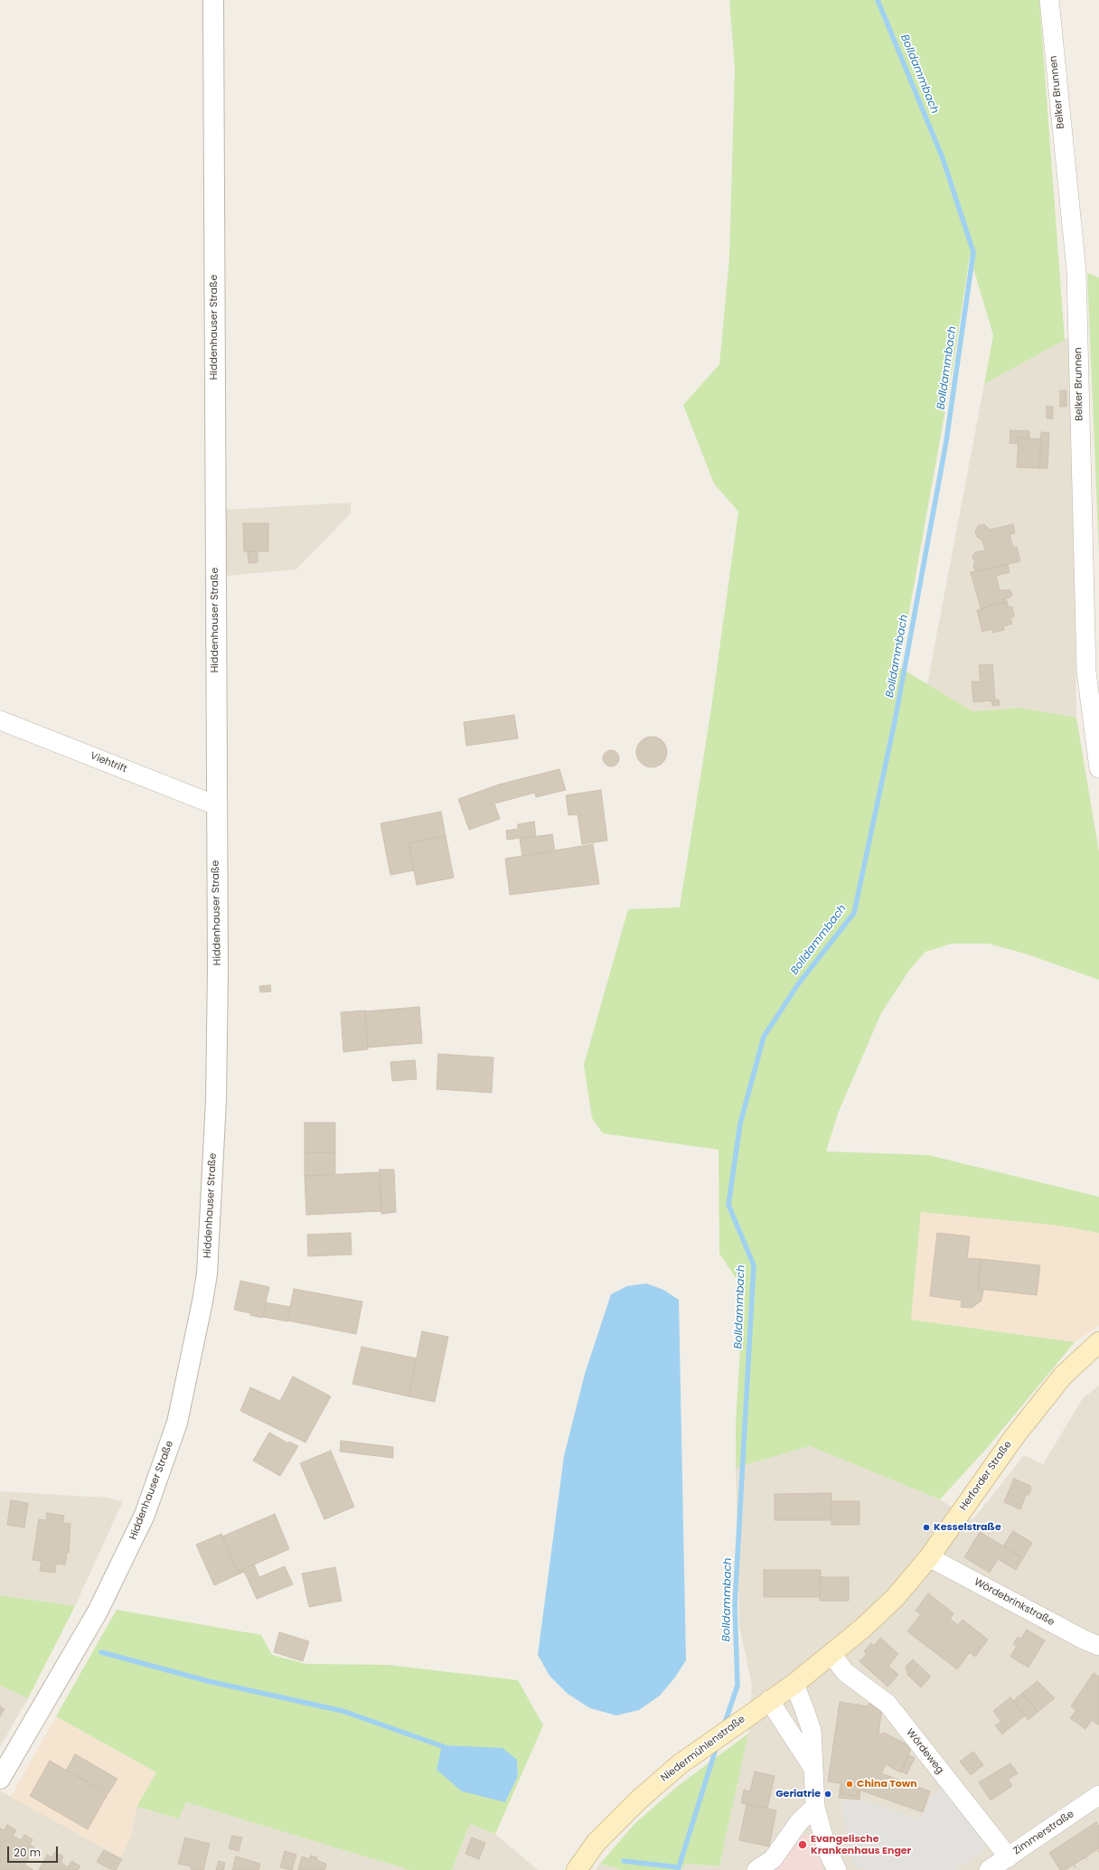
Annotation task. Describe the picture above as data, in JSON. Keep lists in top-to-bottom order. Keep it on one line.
{"streets":{"main road":["Herforder Straße","Niedermühlenstraße"],"street":["Belker Brunnen","Hiddenhauser Straße","Viehtrift","Wördebrinkstraße","Wördeweg","Zimmerstraße"]},"crossings":[["Hiddenhauser Straße","Viehtrift"],["Herforder Straße","Wördebrinkstraße"],["Herforder Straße","Niedermühlenstraße"],["Herforder Straße","Wördeweg"],["Wördeweg","Zimmerstraße"]],"water":["Bolldammbach"],"places":["Kesselstraße","China Town","Geriatrie","Evangelische Krankenhaus Enger"],"scale_bar":"20 m"}
